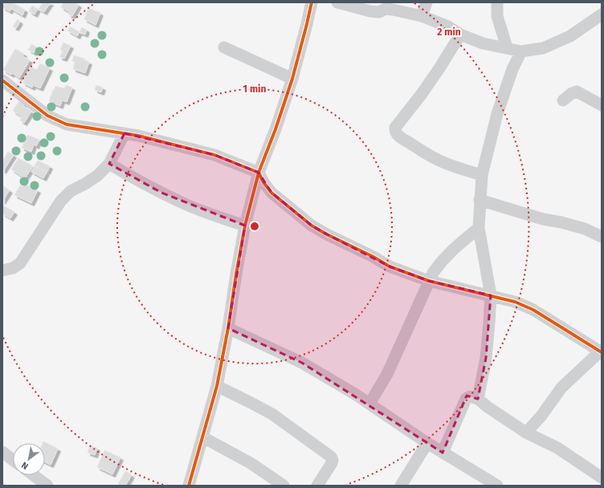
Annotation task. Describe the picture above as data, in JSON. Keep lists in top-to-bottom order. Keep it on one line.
{"north":"bottom left","rings":["2 min","1 min"]}
